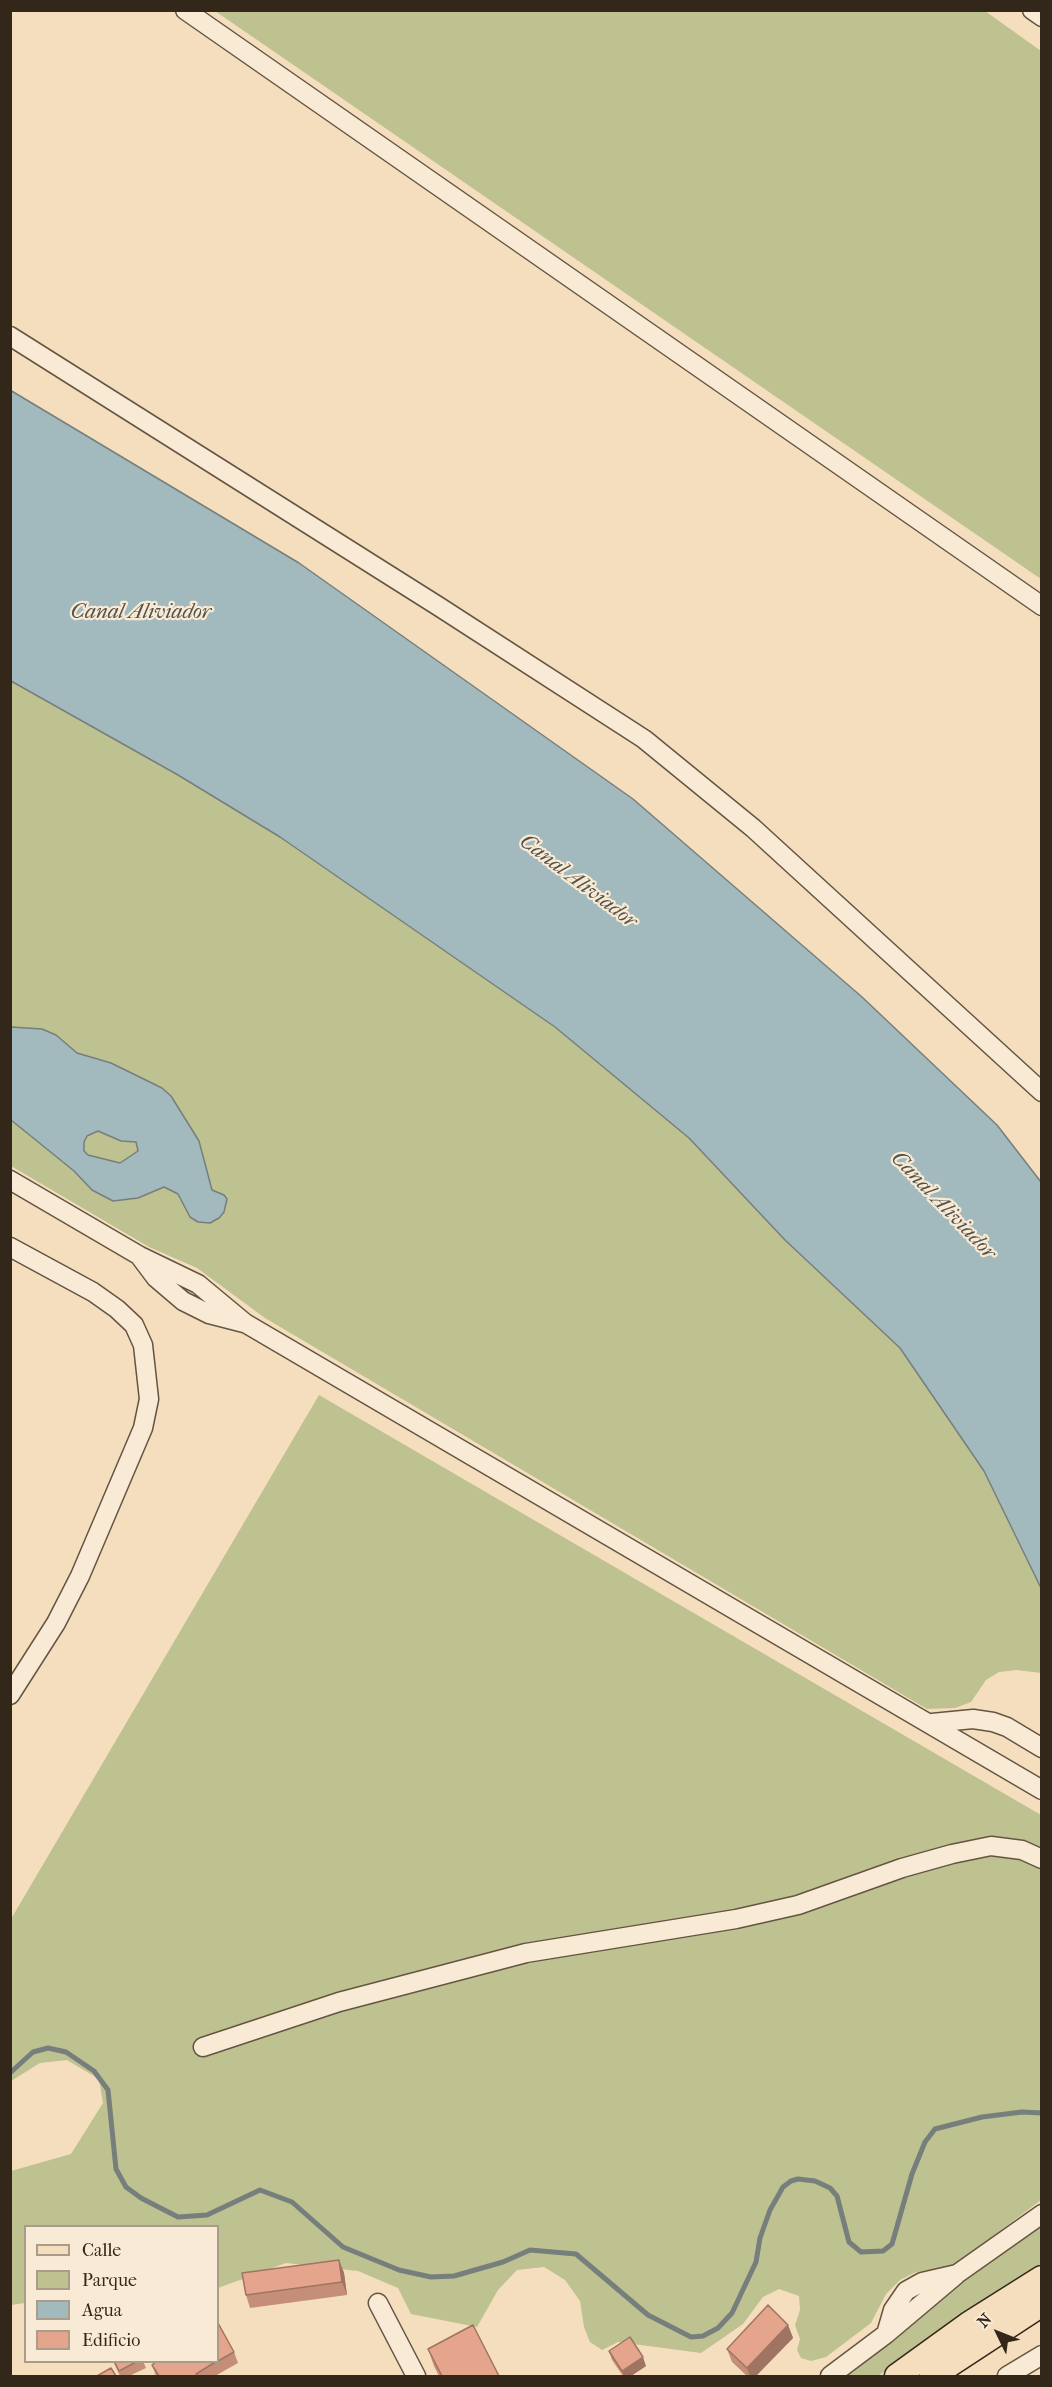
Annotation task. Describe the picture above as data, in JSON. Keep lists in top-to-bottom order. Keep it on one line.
{"water":["Canal Aliviador"],"legend":["Calle","Parque","Agua","Edificio"],"north":"top left"}
